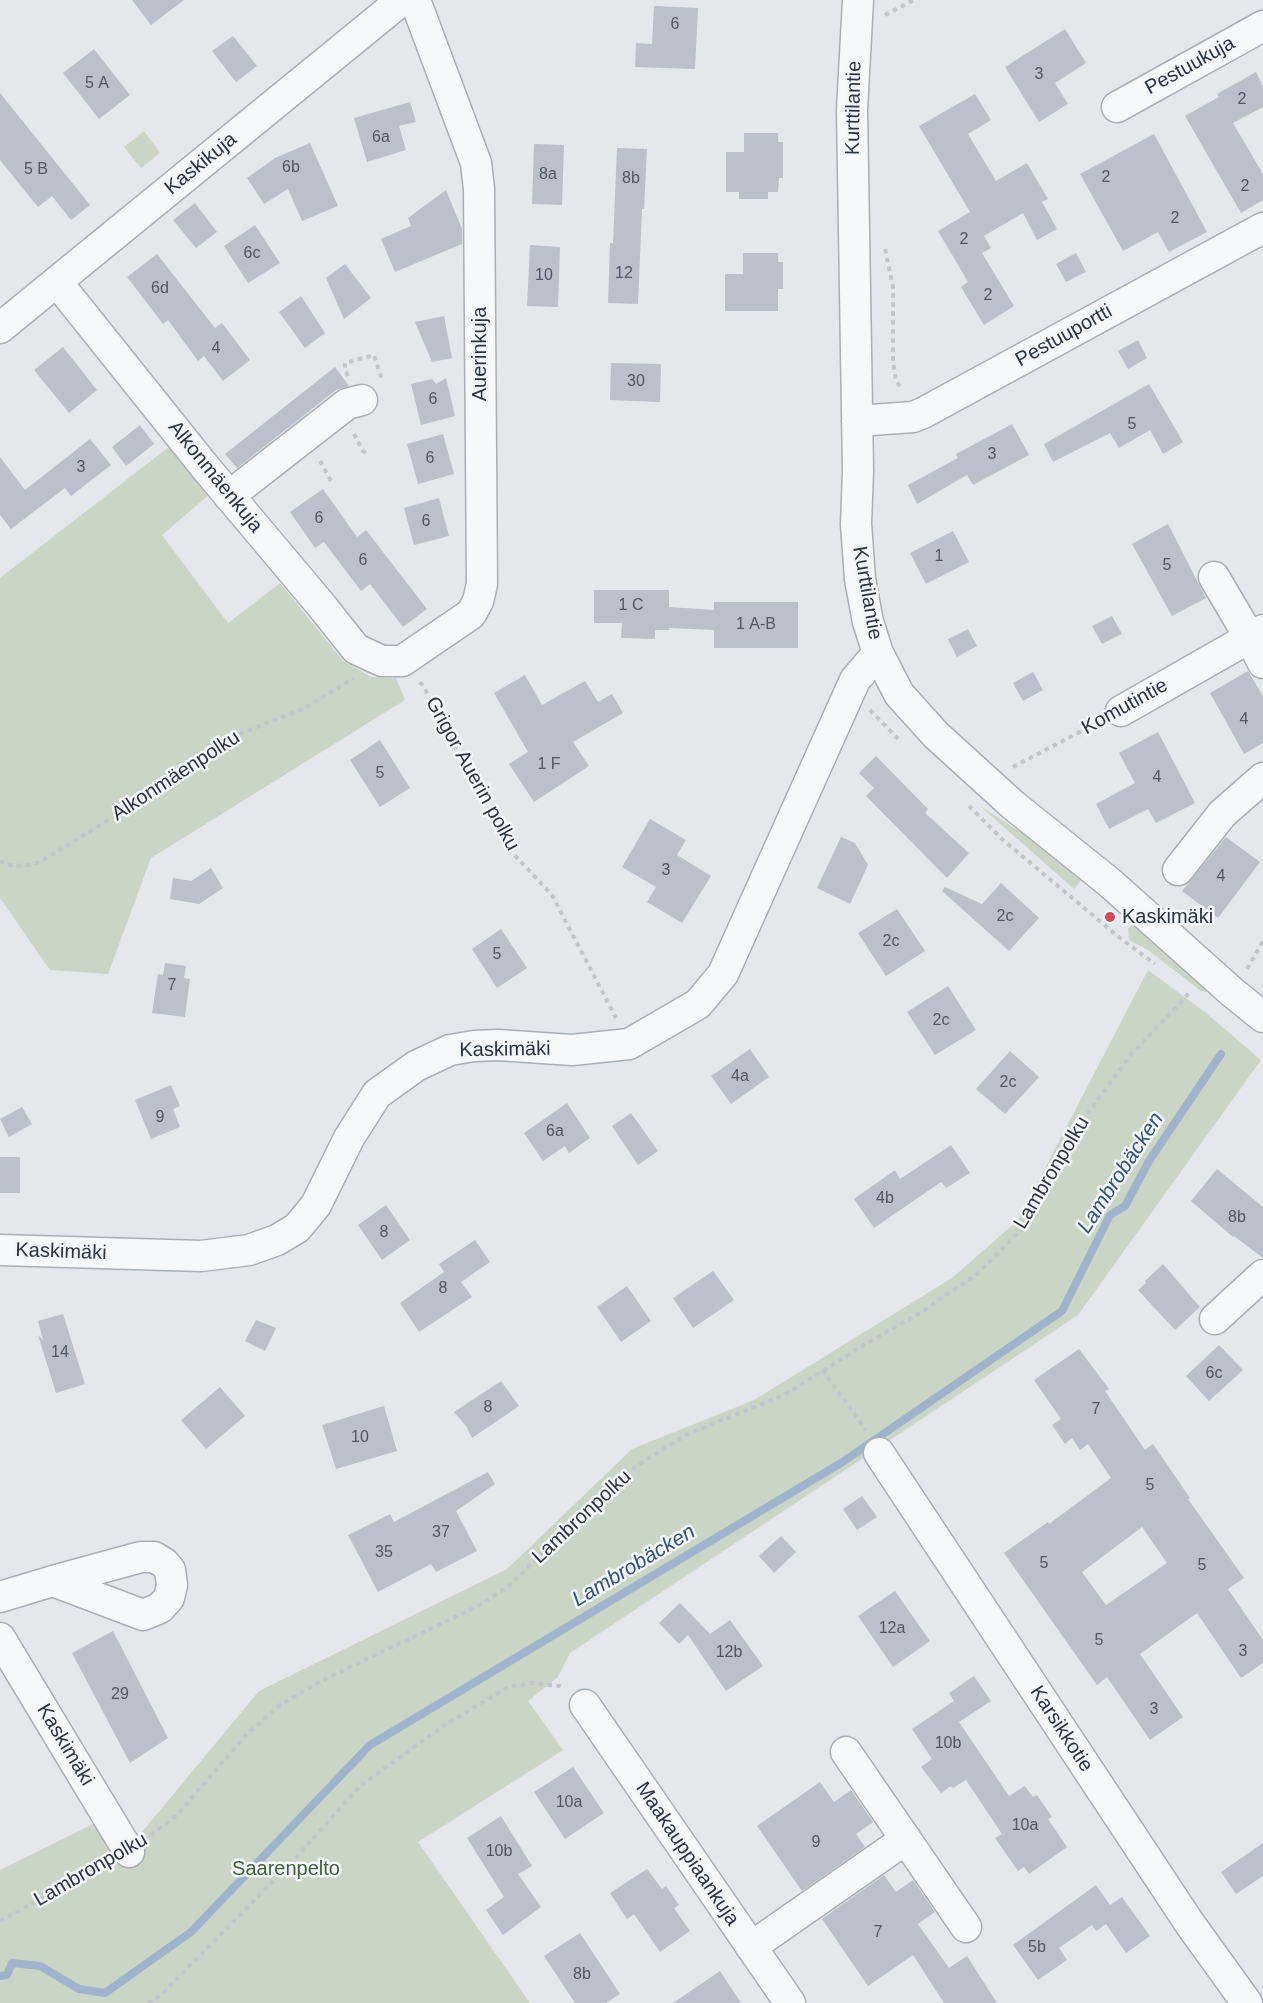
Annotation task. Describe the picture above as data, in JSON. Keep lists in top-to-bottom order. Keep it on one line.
{"streets":{"street":["Pestuukuja","Kurttilantie","Kaskikuja","Pestuuportti","Auerinkuja","Alkonmäenkuja","Komutintie","Kaskimäki","Karsikkotie","Maakauppiaankuja"],"path":["Grigor Auerin polku","Alkonmäenpolku","Lambronpolku"]},"crossings":[["Kurttilantie","Pestuuportti"],["Kurttilantie","Komutintie"],["Kurttilantie","Kaskimäki"],["Kaskikuja","Alkonmäenkuja"],["Auerinkuja","Alkonmäenkuja"],["Auerinkuja","Grigor Auerin polku"],["Auerinkuja","Alkonmäenpolku"],["Alkonmäenkuja","Grigor Auerin polku"],["Alkonmäenkuja","Alkonmäenpolku"],["Grigor Auerin polku","Alkonmäenpolku"],["Grigor Auerin polku","Kaskimäki"],["Kaskimäki","Lambronpolku"]],"water":["Lambrobäcken"],"parks":["Saarenpelto"],"places":["Kaskimäki"],"house_numbers":["6","3","5 A","2","6a","6b","5 B","8a","2","8b","2","2","2","6c","12","10","6d","2","4","30","6","5","3","6","3","6","6","1","6","5","1 C","1 A-B","4","1 F","5","4","3","4","2c","2c","5","7","2c","4a","2c","9","6a","4b","8b","8","8","14","6c","8","7","10","5","37","35","5","5","12a","5","3","12b","29","3","10b","10a","10a","9","10b","7","5b","8b"]}
